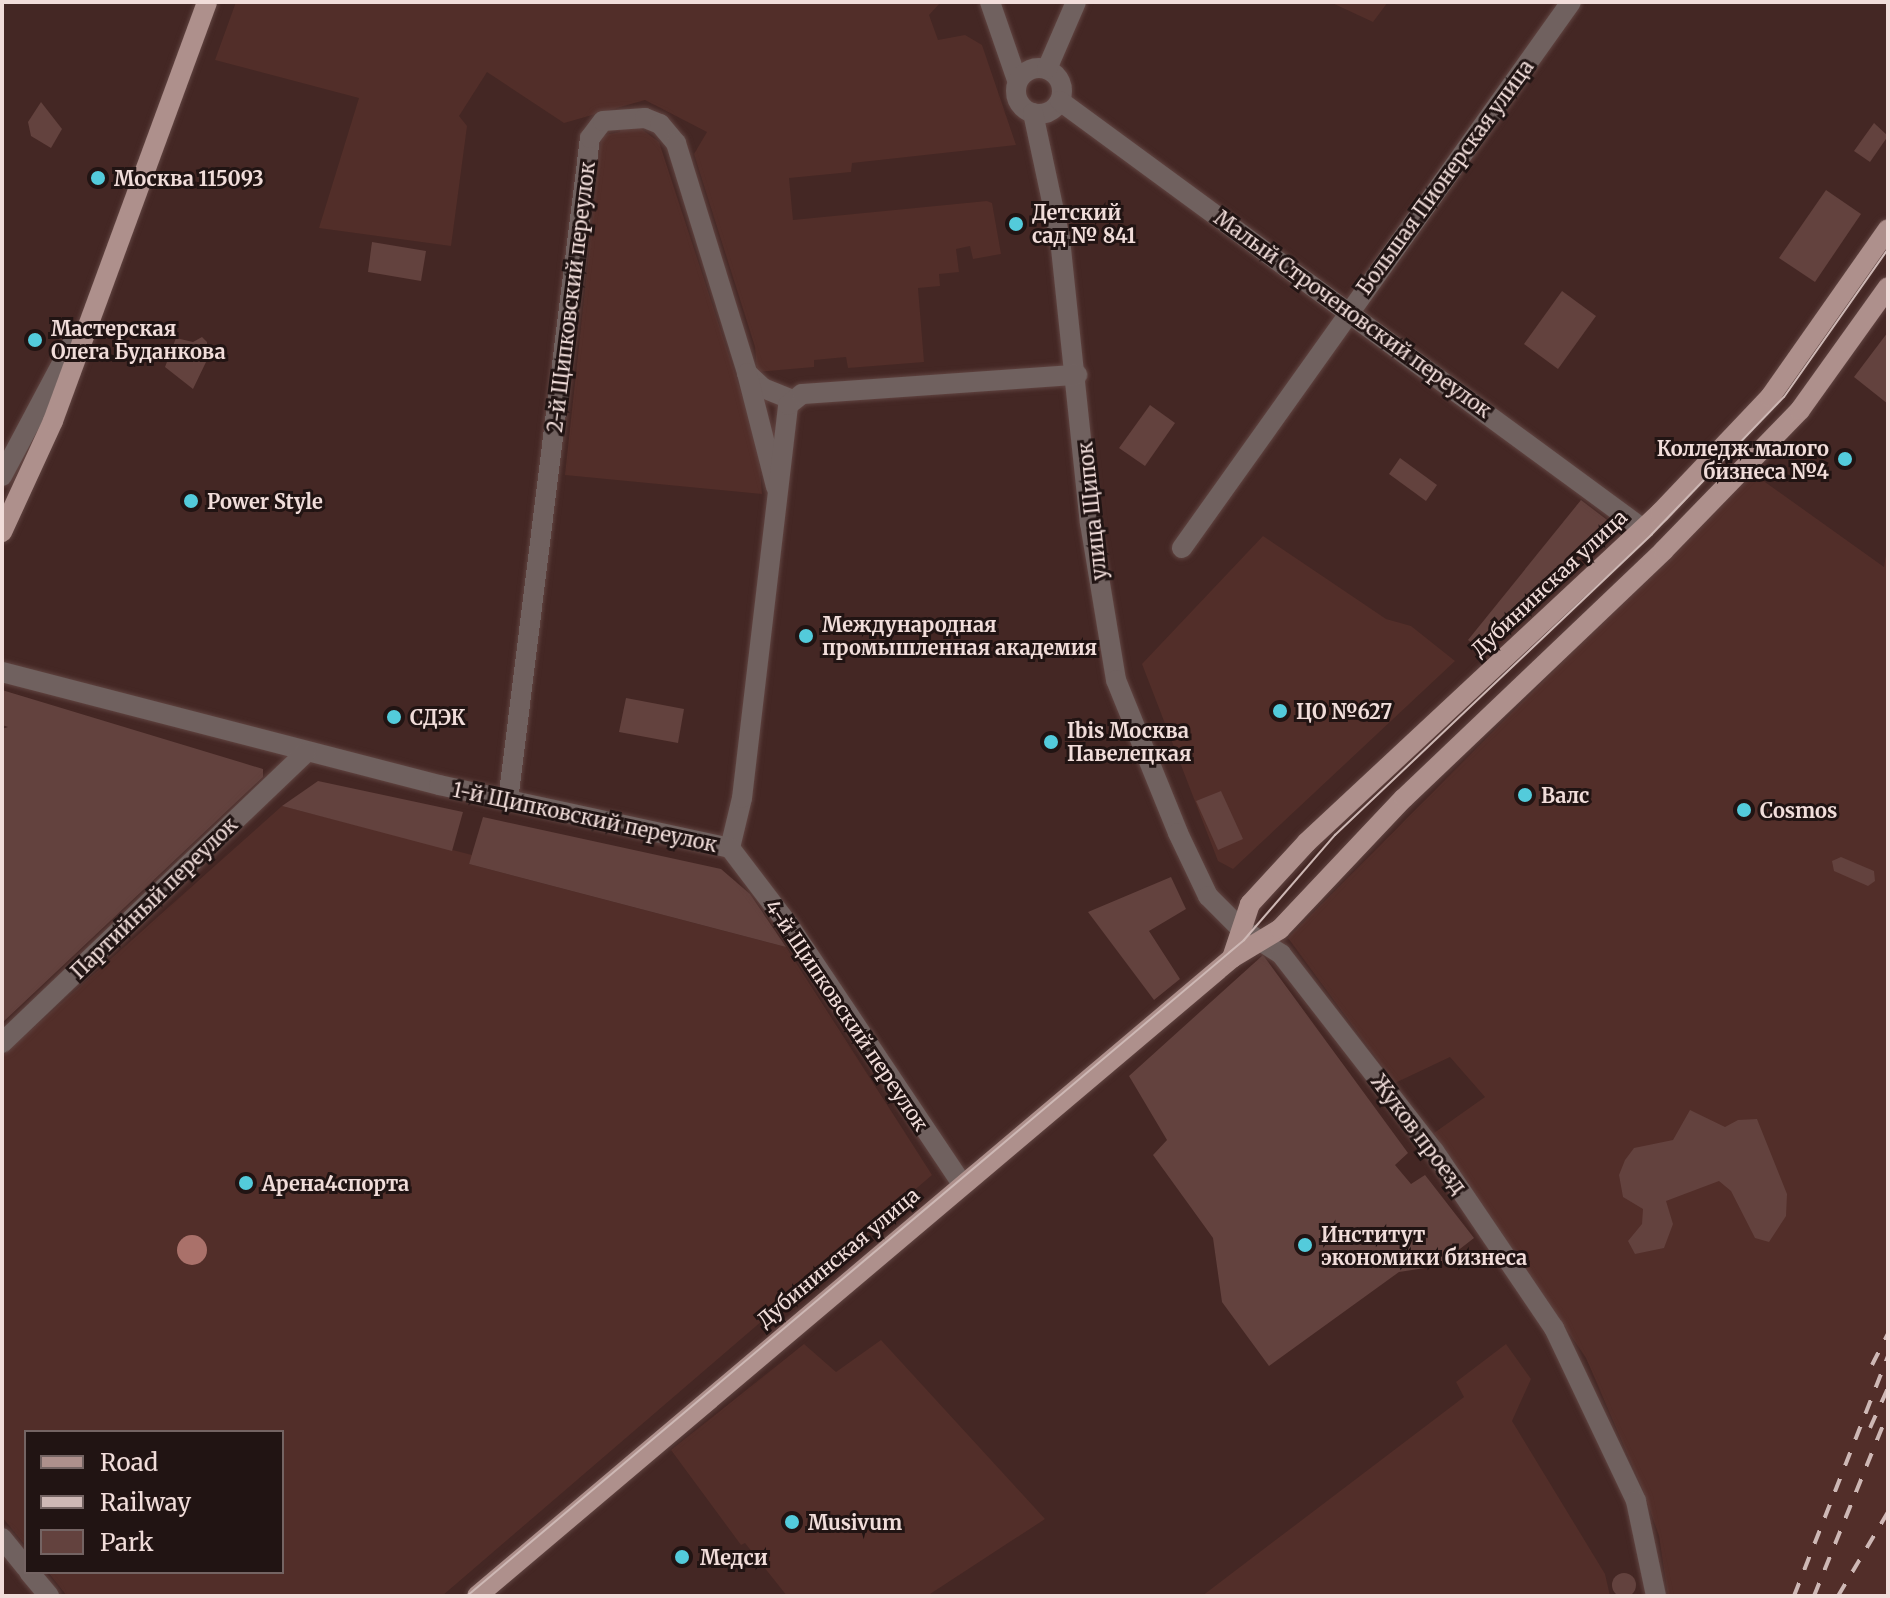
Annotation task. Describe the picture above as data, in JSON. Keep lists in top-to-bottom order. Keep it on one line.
{"streets":{"main road":["Дубининская улица"],"street":["Большая Пионерская улица","2-й Щипковский переулок","Малый Строченовский переулок","улица Щипок","1-й Щипковский переулок","Партийный переулок","4-й Щипковский переулок","Жуков проезд"]},"crossings":[["Большая Пионерская улица","Малый Строченовский переулок"],["2-й Щипковский переулок","1-й Щипковский переулок"],["Малый Строченовский переулок","улица Щипок"],["Малый Строченовский переулок","Дубининская улица"],["улица Щипок","Дубининская улица"],["улица Щипок","Жуков проезд"],["Дубининская улица","4-й Щипковский переулок"],["Дубининская улица","Жуков проезд"],["1-й Щипковский переулок","Партийный переулок"],["1-й Щипковский переулок","4-й Щипковский переулок"]],"places":["Москва 115093","Детский сад № 841","Мастерская Олега Буданкова","Колледж малого бизнеса №4","Power Style","Международная промышленная академия","ЦО №627","СДЭК","Ibis Москва Павелецкая","Валс","Cosmos","Арена4спорта","Институт экономики бизнеса","Musivum","Медси"],"legend":["Road","Railway","Park"]}
